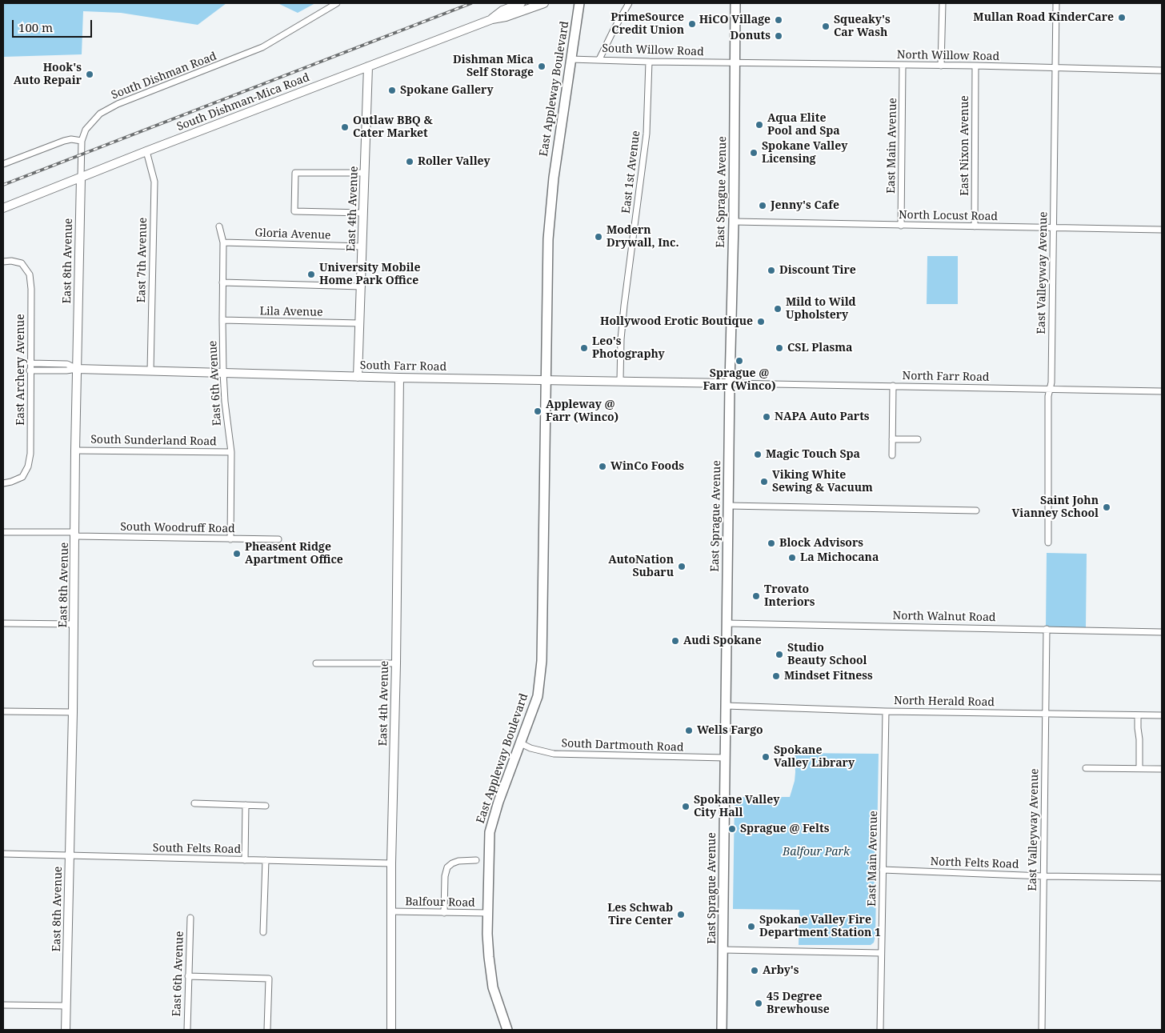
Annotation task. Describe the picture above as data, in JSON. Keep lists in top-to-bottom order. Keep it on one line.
{"streets":{"main road":["East Appleway Boulevard","East Sprague Avenue"],"street":["South Willow Road","North Willow Road","South Dishman Road","South Dishman-Mica Road","East Main Avenue","East Nixon Avenue","East 1st Avenue","East 4th Avenue","North Locust Road","Gloria Avenue","East 7th Avenue","East 8th Avenue","East Valleyway Avenue","Lila Avenue","South Farr Road","East Archery Avenue","North Farr Road","East 6th Avenue","South Sunderland Road","South Woodruff Road","North Walnut Road","North Herald Road","South Dartmouth Road","South Felts Road","North Felts Road","Balfour Road"]},"crossings":[["South Willow Road","North Willow Road"],["South Willow Road","East Appleway Boulevard"],["South Willow Road","East 1st Avenue"],["South Willow Road","East Sprague Avenue"],["North Willow Road","East Main Avenue"],["North Willow Road","East Nixon Avenue"],["North Willow Road","East Sprague Avenue"],["North Willow Road","East Valleyway Avenue"],["South Dishman Road","East 8th Avenue"],["East Appleway Boulevard","South Farr Road"],["East Appleway Boulevard","South Dartmouth Road"],["East Appleway Boulevard","Balfour Road"],["South Dishman-Mica Road","East 4th Avenue"],["South Dishman-Mica Road","East 7th Avenue"],["South Dishman-Mica Road","East 8th Avenue"],["East Main Avenue","North Locust Road"],["East Main Avenue","North Herald Road"],["East Main Avenue","North Felts Road"],["East Nixon Avenue","North Locust Road"],["East 1st Avenue","South Farr Road"],["East Sprague Avenue","North Locust Road"],["East Sprague Avenue","South Farr Road"],["East Sprague Avenue","North Farr Road"],["East Sprague Avenue","North Walnut Road"],["East Sprague Avenue","North Herald Road"],["East Sprague Avenue","South Dartmouth Road"],["East 4th Avenue","Gloria Avenue"],["East 4th Avenue","Lila Avenue"],["East 4th Avenue","South Farr Road"],["East 4th Avenue","South Felts Road"],["East 4th Avenue","Balfour Road"],["North Locust Road","East Valleyway Avenue"],["Gloria Avenue","East 6th Avenue"],["East 7th Avenue","South Farr Road"],["East 8th Avenue","South Farr Road"],["East 8th Avenue","South Sunderland Road"],["East 8th Avenue","South Woodruff Road"],["East 8th Avenue","South Felts Road"],["East Valleyway Avenue","North Farr Road"],["East Valleyway Avenue","North Walnut Road"],["East Valleyway Avenue","North Herald Road"],["East Valleyway Avenue","North Felts Road"],["Lila Avenue","East 6th Avenue"],["South Farr Road","East Archery Avenue"],["South Farr Road","North Farr Road"],["South Farr Road","East 6th Avenue"],["East 6th Avenue","South Sunderland Road"],["East 6th Avenue","South Woodruff Road"]],"parks":["Balfour Park"],"places":["Mullan Road KinderCare","HiCO Village","PrimeSource Credit Union","Squeaky's Car Wash","Donuts","Dishman Mica Self Storage","Hook's Auto Repair","Spokane Gallery","Aqua Elite Pool and Spa","Outlaw BBQ & Cater Market","Spokane Valley Licensing","Roller Valley","Jenny's Cafe","Modern Drywall, Inc.","Discount Tire","University Mobile Home Park Office","Mild to Wild Upholstery","Hollywood Erotic Boutique","Leo's Photography","CSL Plasma","Sprague @ Farr (Winco)","Appleway @ Farr (Winco)","NAPA Auto Parts","Magic Touch Spa","WinCo Foods","Viking White Sewing & Vacuum","Saint John Vianney School","Block Advisors","Pheasent Ridge Apartment Office","La Michocana","AutoNation Subaru","Trovato Interiors","Audi Spokane","Studio Beauty School","Mindset Fitness","Wells Fargo","Spokane Valley Library","Spokane Valley City Hall","Sprague @ Felts","Les Schwab Tire Center","Spokane Valley Fire Department Station 1","Arby's","45 Degree Brewhouse"],"scale_bar":"100 m"}
